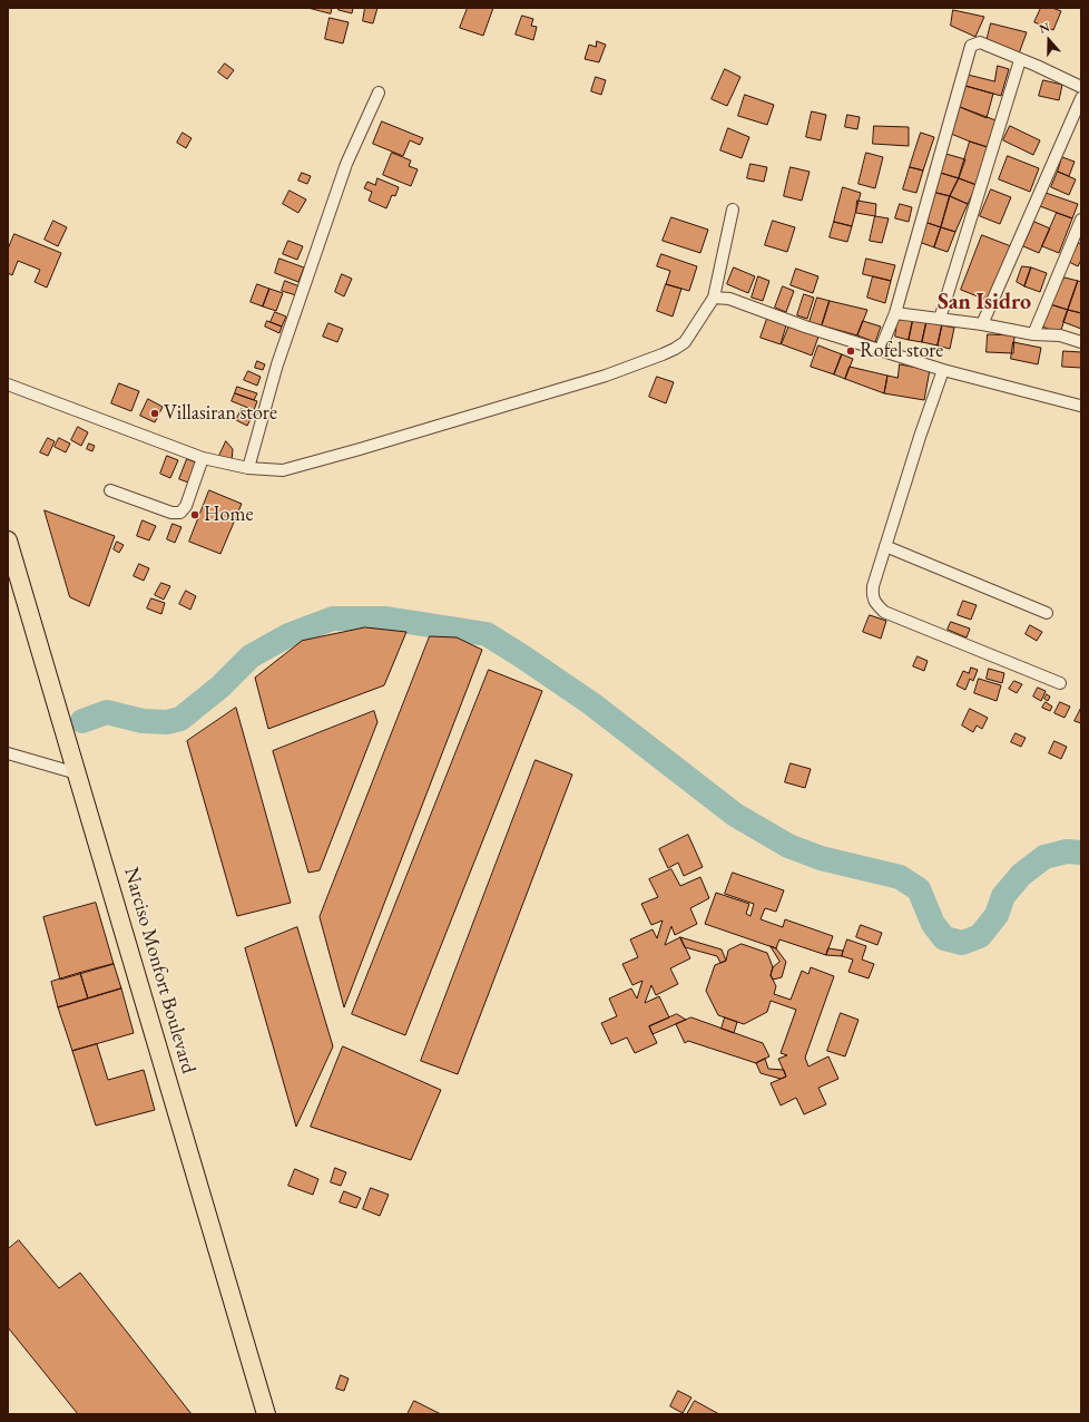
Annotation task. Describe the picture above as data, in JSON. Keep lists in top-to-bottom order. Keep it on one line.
{"streets":{"main road":["Narciso Monfort Boulevard"]},"districts":["San Isidro"],"places":["Rofel store","Villasiran store","Home"],"north":"top"}
